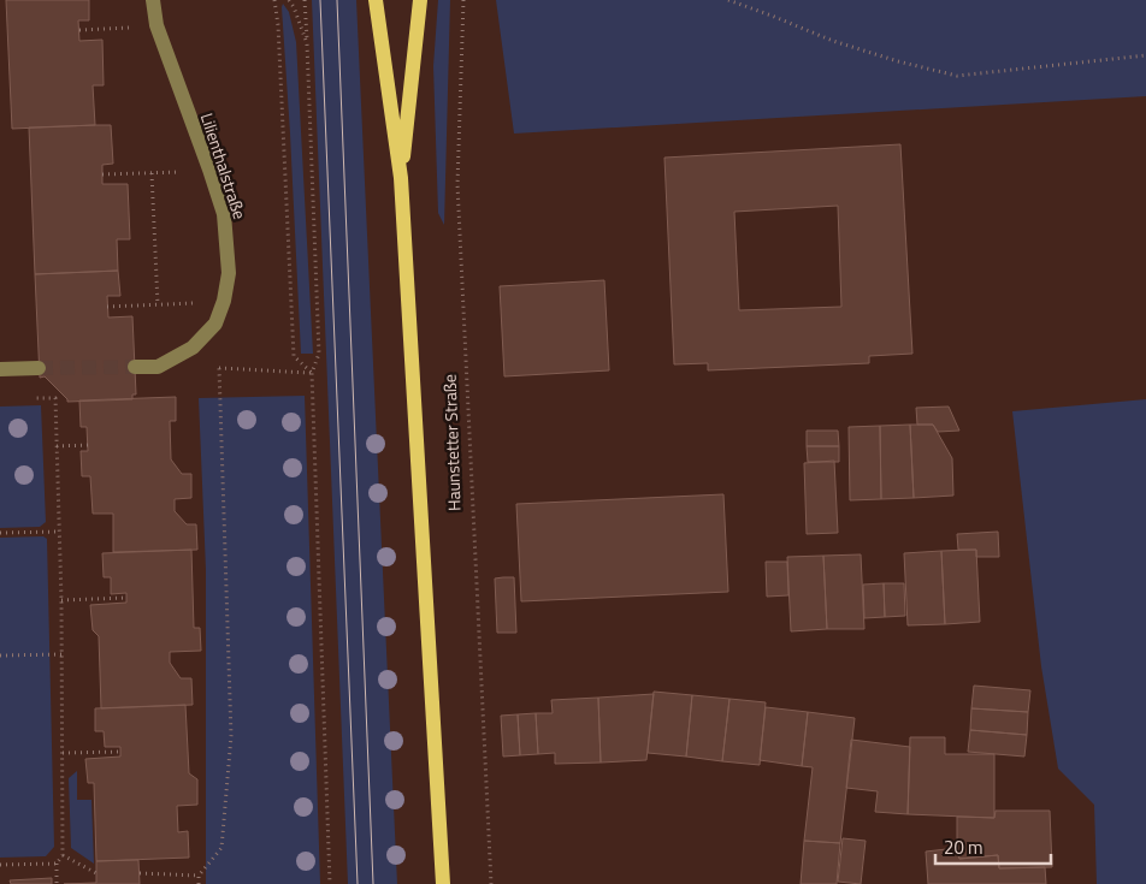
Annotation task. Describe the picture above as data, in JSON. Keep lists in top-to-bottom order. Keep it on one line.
{"streets":{"main road":["Haunstetter Straße"],"street":["Lilienthalstraße"]},"scale_bar":"20 m"}
